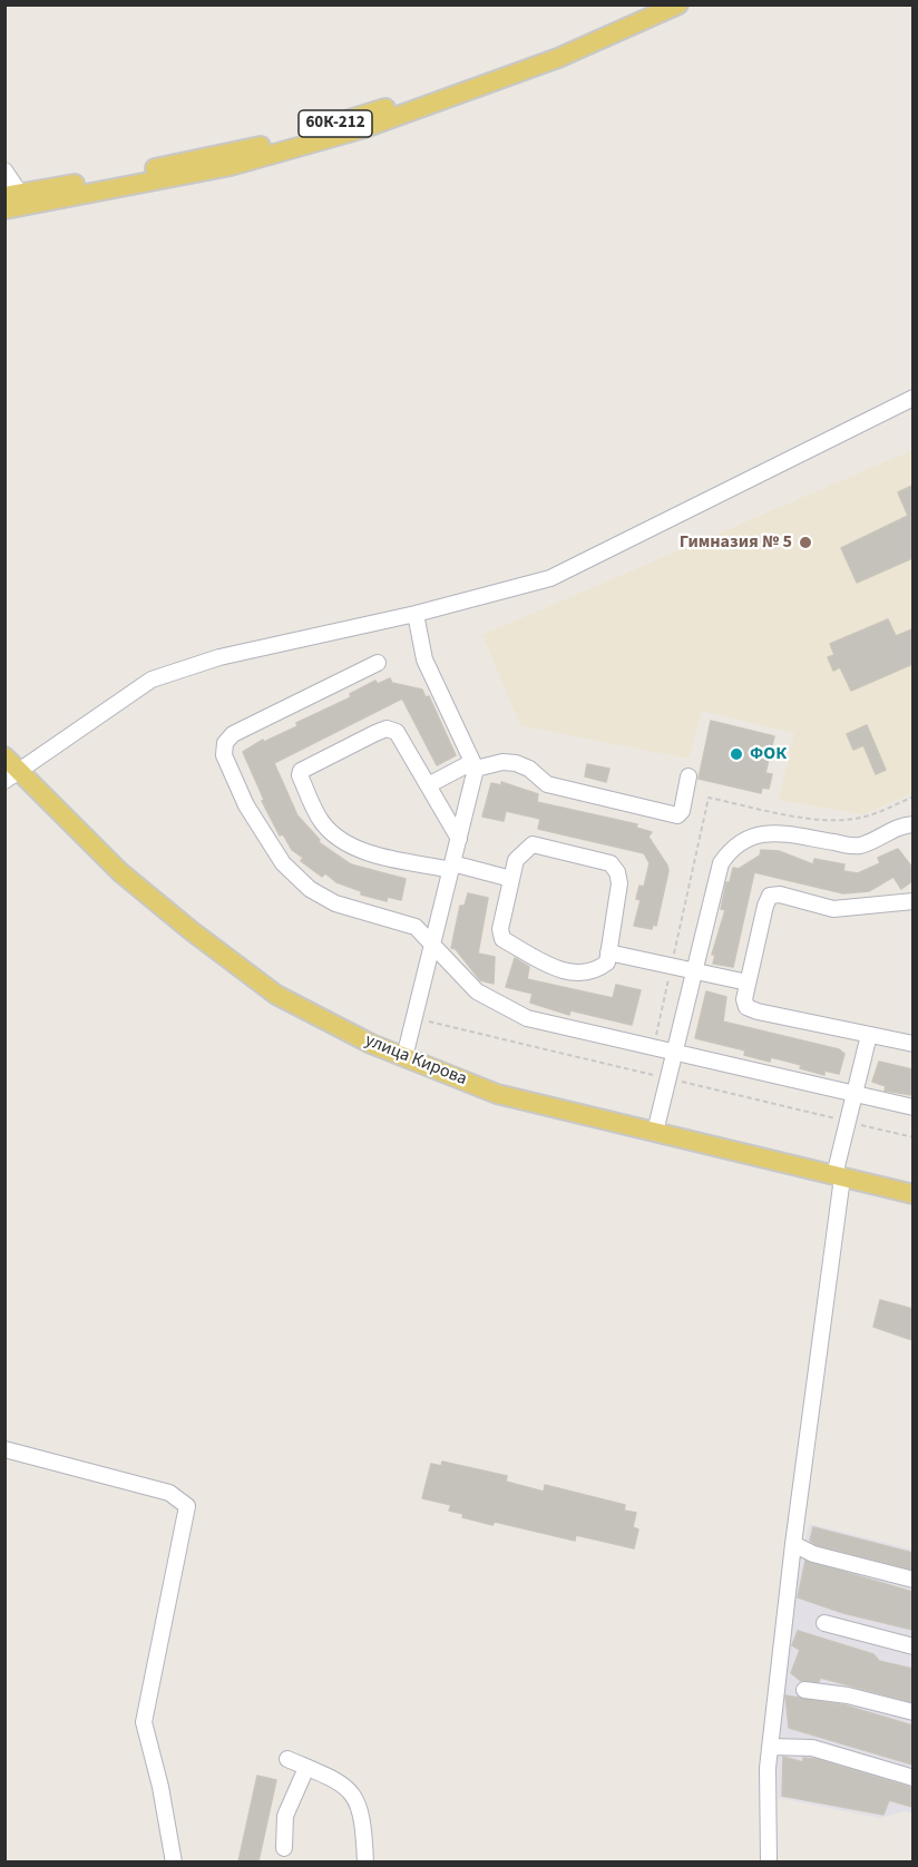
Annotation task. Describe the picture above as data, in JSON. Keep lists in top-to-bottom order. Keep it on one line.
{"streets":{"main road":["60К-212","улица Кирова"]},"places":["Гимназия № 5","ФОК"]}
